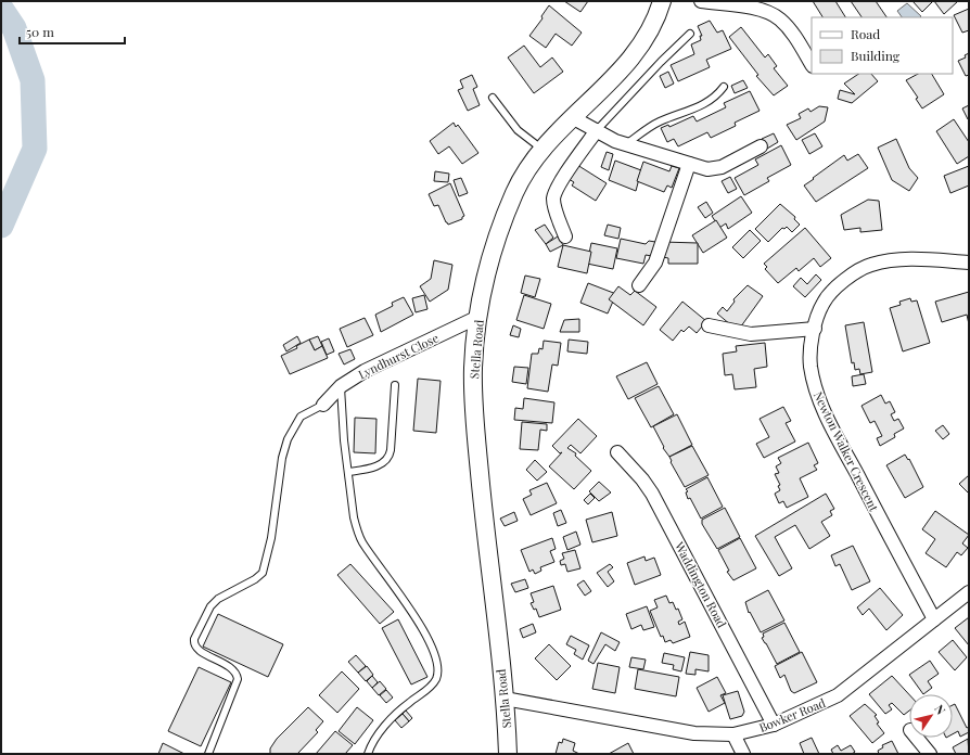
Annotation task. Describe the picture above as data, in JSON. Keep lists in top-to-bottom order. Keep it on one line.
{"streets":{"main road":["Stella Road"],"street":["Lyndhurst Close","Newton Walker Crescent","Waddington Road","Bowker Road"]},"crossings":[["Stella Road","Lyndhurst Close"],["Stella Road","Bowker Road"],["Newton Walker Crescent","Bowker Road"],["Waddington Road","Bowker Road"]],"legend":["Road","Building"],"scale_bar":"50 m","north":"top right"}
